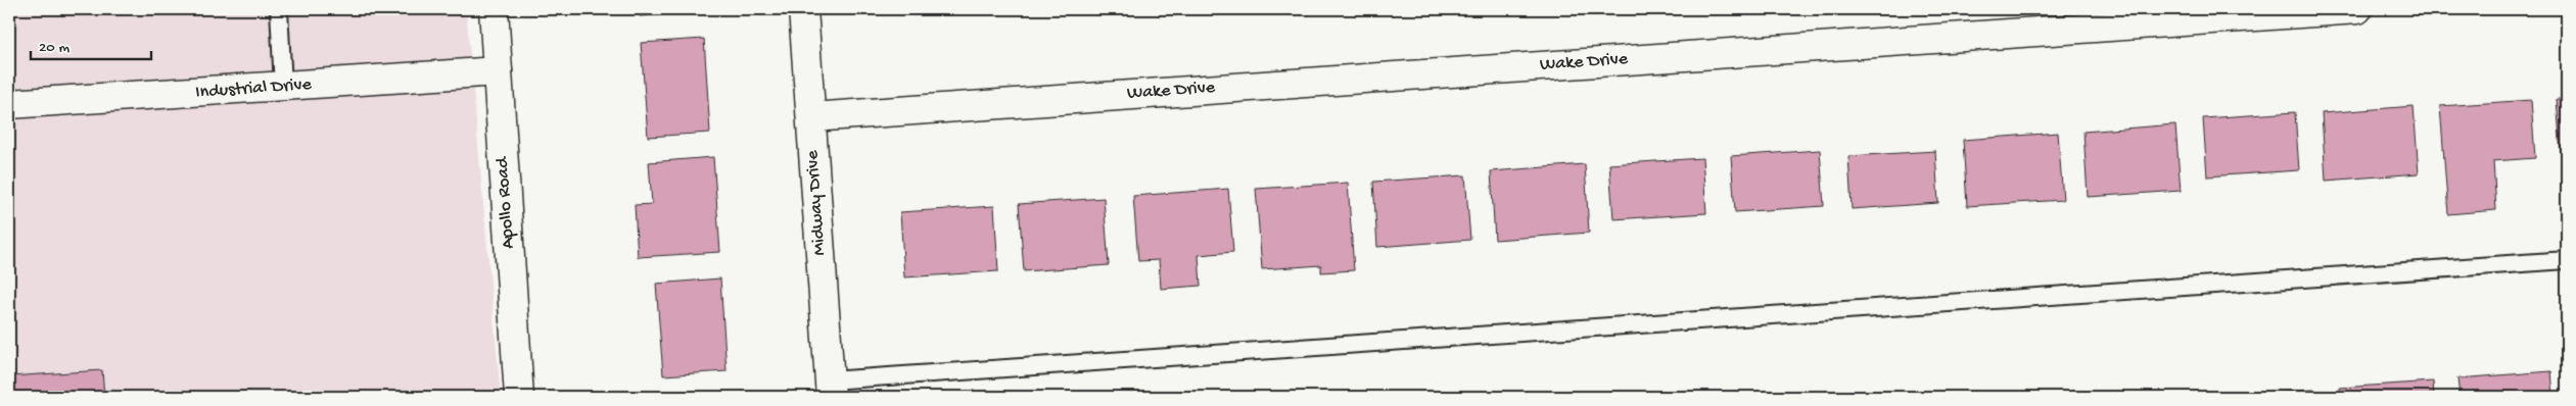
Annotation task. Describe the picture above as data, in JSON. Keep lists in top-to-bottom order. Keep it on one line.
{"streets":{"street":["Wake Drive","Industrial Drive","Apollo Road","Midway Drive"]},"crossings":[["Wake Drive","Midway Drive"],["Industrial Drive","Apollo Road"]],"scale_bar":"20 m"}
